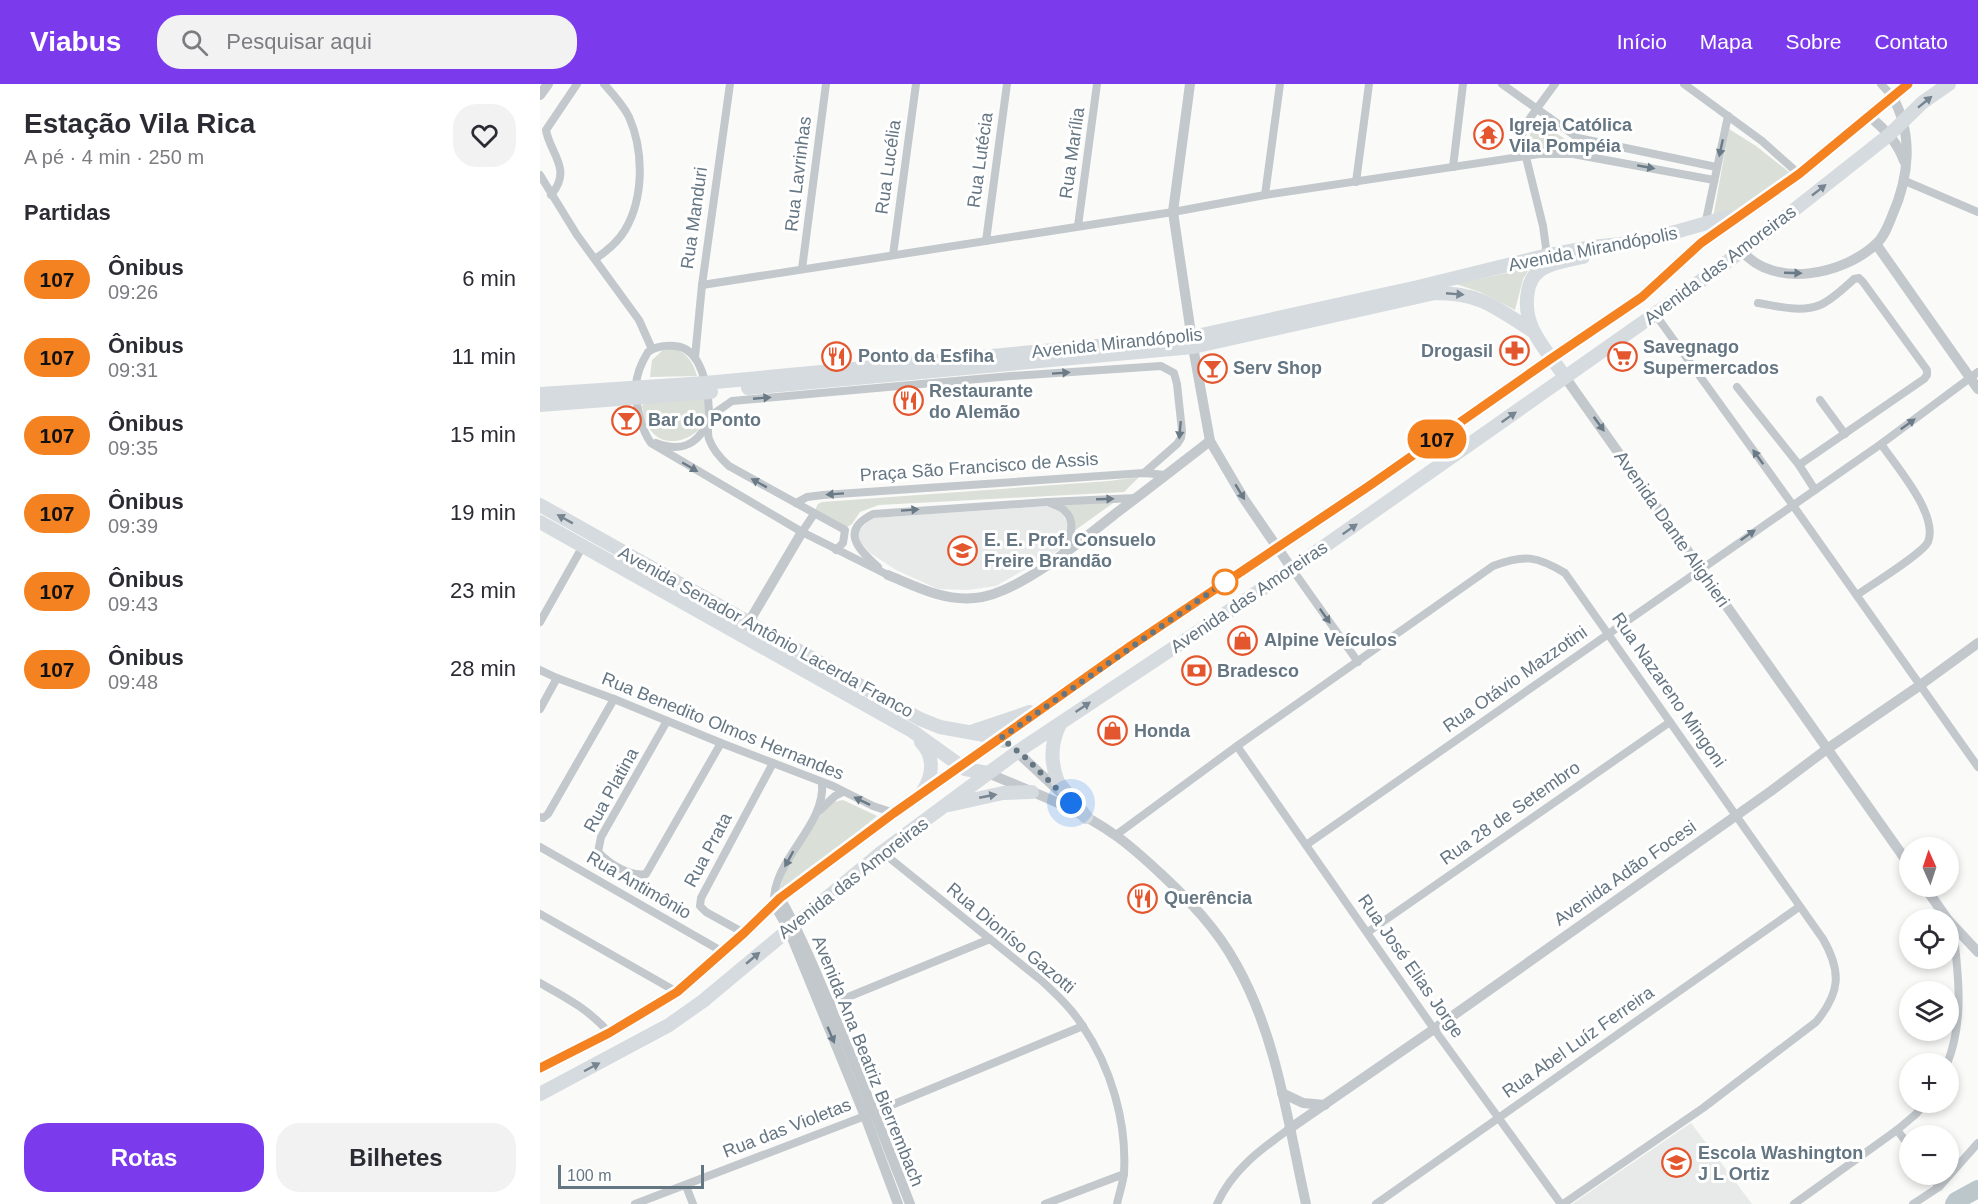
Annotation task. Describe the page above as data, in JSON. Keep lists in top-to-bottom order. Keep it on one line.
{"streets":{"main road":["Avenida Mirandópolis","Avenida das Amoreiras","Avenida Dante Alighieri","Avenida Senador Antônio Lacerda Franco"],"street":["Rua Marília","Rua Lutécia","Rua Lucélia","Rua Lavrinhas","Rua Manduri","Praça São Francisco de Assis","Rua Otávio Mazzotini","Rua Nazareno Mingoni","Rua Benedito Olmos Hernandes","Rua Platina","Rua 28 de Setembro","Rua Prata","Avenida Adão Focesi","Rua Antimônio","Rua Dioníso Gazotti","Rua José Elias Jorge","Rua Abel Luíz Ferreira","Avenida Ana Beatriz Bierrembach","Rua das Violetas"]},"crossings":[["Avenida Mirandópolis","Avenida das Amoreiras"],["Avenida Mirandópolis","Praça São Francisco de Assis"],["Avenida Mirandópolis","Avenida Dante Alighieri"],["Avenida das Amoreiras","Avenida Dante Alighieri"],["Avenida das Amoreiras","Avenida Senador Antônio Lacerda Franco"],["Avenida das Amoreiras","Rua Benedito Olmos Hernandes"],["Avenida das Amoreiras","Rua Prata"],["Avenida das Amoreiras","Rua Antimônio"],["Avenida das Amoreiras","Rua Dioníso Gazotti"],["Avenida das Amoreiras","Avenida Ana Beatriz Bierrembach"],["Avenida Dante Alighieri","Rua Otávio Mazzotini"],["Avenida Dante Alighieri","Avenida Adão Focesi"],["Rua Otávio Mazzotini","Rua Nazareno Mingoni"],["Rua Otávio Mazzotini","Rua José Elias Jorge"],["Rua Nazareno Mingoni","Rua 28 de Setembro"],["Rua Nazareno Mingoni","Avenida Adão Focesi"],["Rua Nazareno Mingoni","Rua José Elias Jorge"],["Rua Nazareno Mingoni","Rua Abel Luíz Ferreira"],["Rua Benedito Olmos Hernandes","Rua Platina"],["Rua Benedito Olmos Hernandes","Rua Prata"],["Rua 28 de Setembro","Rua José Elias Jorge"],["Avenida Adão Focesi","Rua José Elias Jorge"],["Rua Dioníso Gazotti","Rua das Violetas"],["Rua José Elias Jorge","Rua Abel Luíz Ferreira"],["Avenida Ana Beatriz Bierrembach","Rua das Violetas"]],"places":{"temple":["Igreja Católica Vila Pompéia"],"pharmacy":["Drogasil"],"restaurant":["Ponto da Esfiha","Restaurante do Alemão","Querência"],"supermarket":["Savegnago Supermercados"],"bar":["Serv Shop","Bar do Ponto"],"school or university":["E. E. Prof. Consuelo Freire Brandão","Escola Washington J L Ortiz"],"shop":["Alpine Veículos","Honda"],"bank":["Bradesco"]},"lines":["bus line 107"],"scale_bar":"100 m","north":"top","page":{"header":"Viabus","search":"Pesquisar aqui","nav":["Início","Mapa","Sobre","Contato"],"heading":[["Estação Vila Rica","A pé · 4 min · 250 m"],"Partidas"],"on_map":"107","list":[{"mark":"107","name":"Ônibus","note":"09:26","value":"6 min"},{"mark":"107","name":"Ônibus","note":"09:31","value":"11 min"},{"mark":"107","name":"Ônibus","note":"09:35","value":"15 min"},{"mark":"107","name":"Ônibus","note":"09:39","value":"19 min"},{"mark":"107","name":"Ônibus","note":"09:43","value":"23 min"},{"mark":"107","name":"Ônibus","note":"09:48","value":"28 min"}],"map_buttons":["+","−"],"buttons":["Rotas","Bilhetes"],"scale":"100 m"}}
